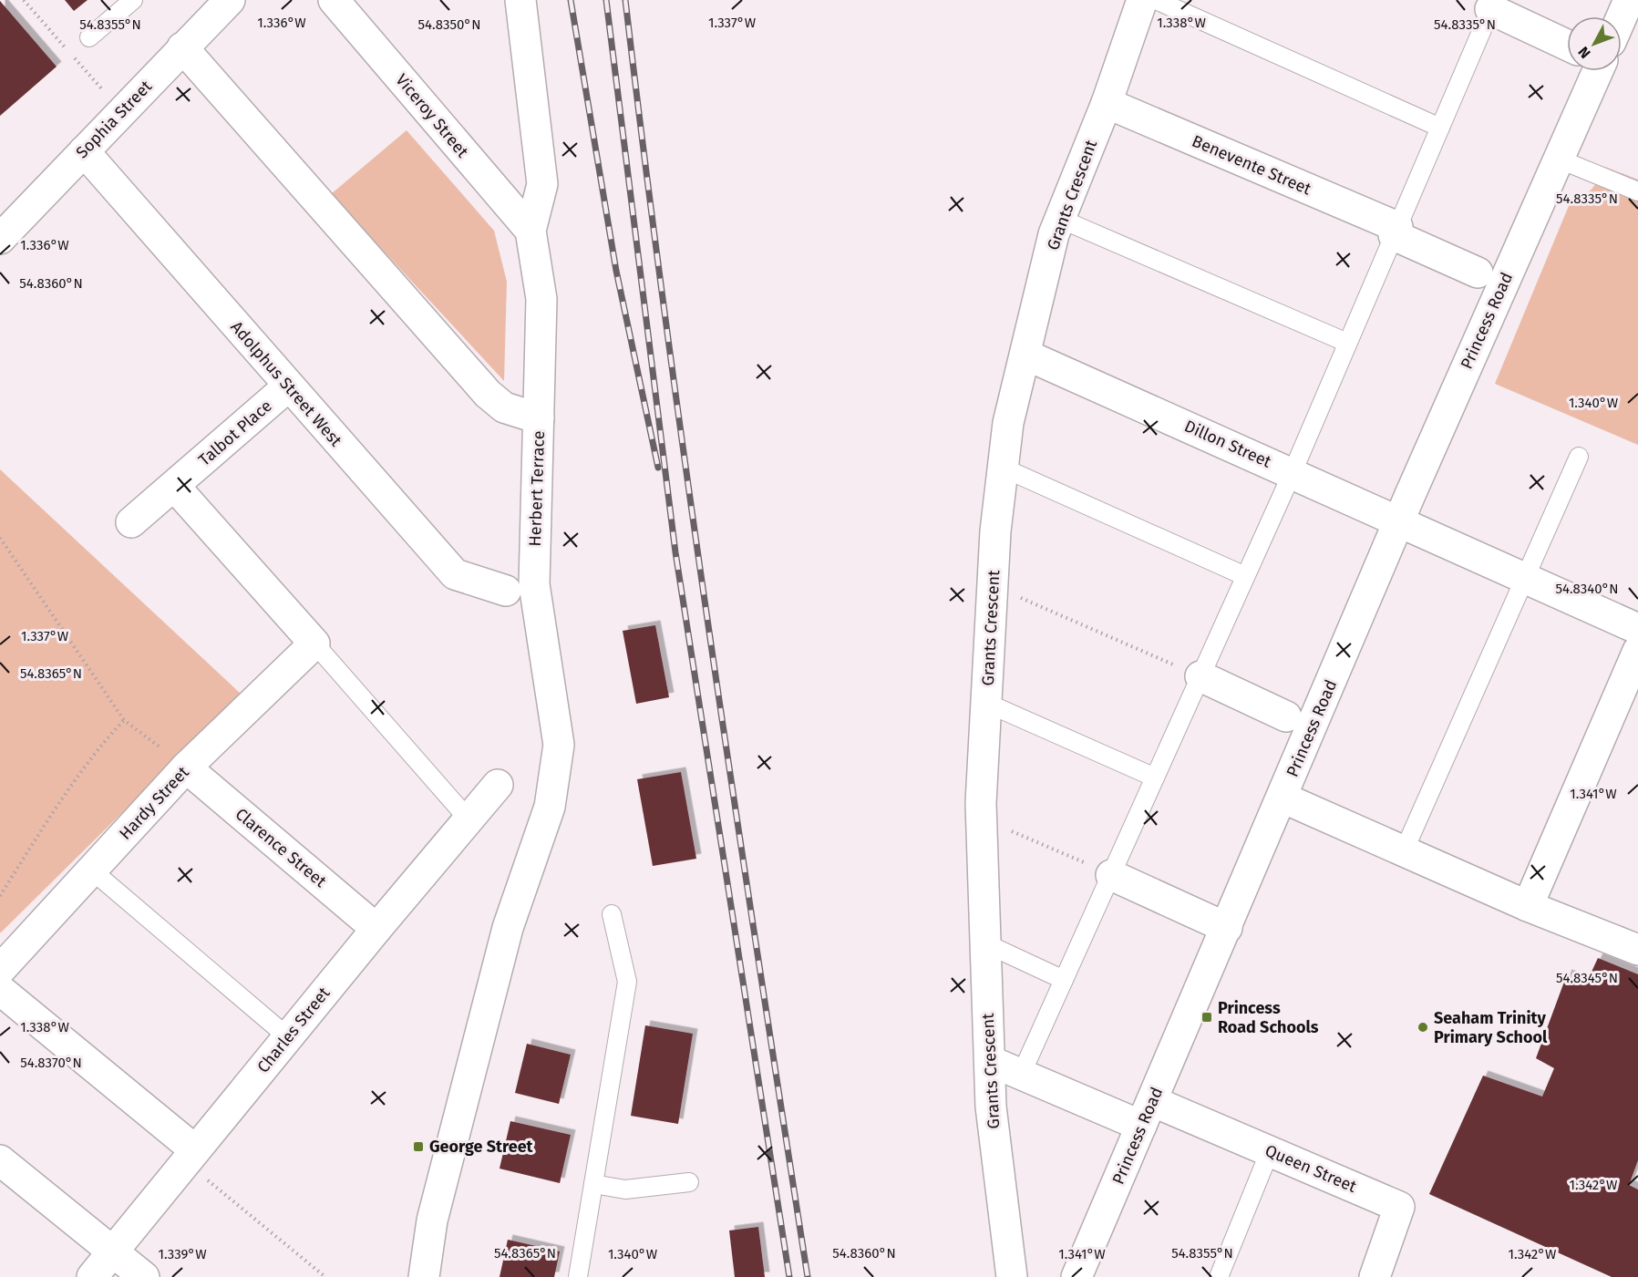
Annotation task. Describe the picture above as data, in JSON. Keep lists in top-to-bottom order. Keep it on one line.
{"streets":{"street":["Viceroy Street","Sophia Street","Benevente Street","Grants Crescent","Princess Road","Adolphus Street West","Talbot Place","Dillon Street","Herbert Terrace","Hardy Street","Clarence Street","Charles Street","Queen Street"]},"crossings":[["Viceroy Street","Herbert Terrace"],["Sophia Street","Adolphus Street West"],["Benevente Street","Grants Crescent"],["Grants Crescent","Dillon Street"],["Grants Crescent","Queen Street"],["Princess Road","Dillon Street"],["Princess Road","Queen Street"],["Adolphus Street West","Talbot Place"],["Hardy Street","Clarence Street"],["Clarence Street","Charles Street"]],"places":{"transit":["Princess Road Schools","George Street"],"other":["Seaham Trinity Primary School"]},"north":"bottom left","coordinates":["1.336°W","1.337°W","1.338°W","54.8335°N","54.8355°N","54.8350°N","54.8360°N","1.340°W","54.8340°N","54.8365°N","1.341°W","54.8345°N","54.8370°N","1.342°W","1.339°W"]}
